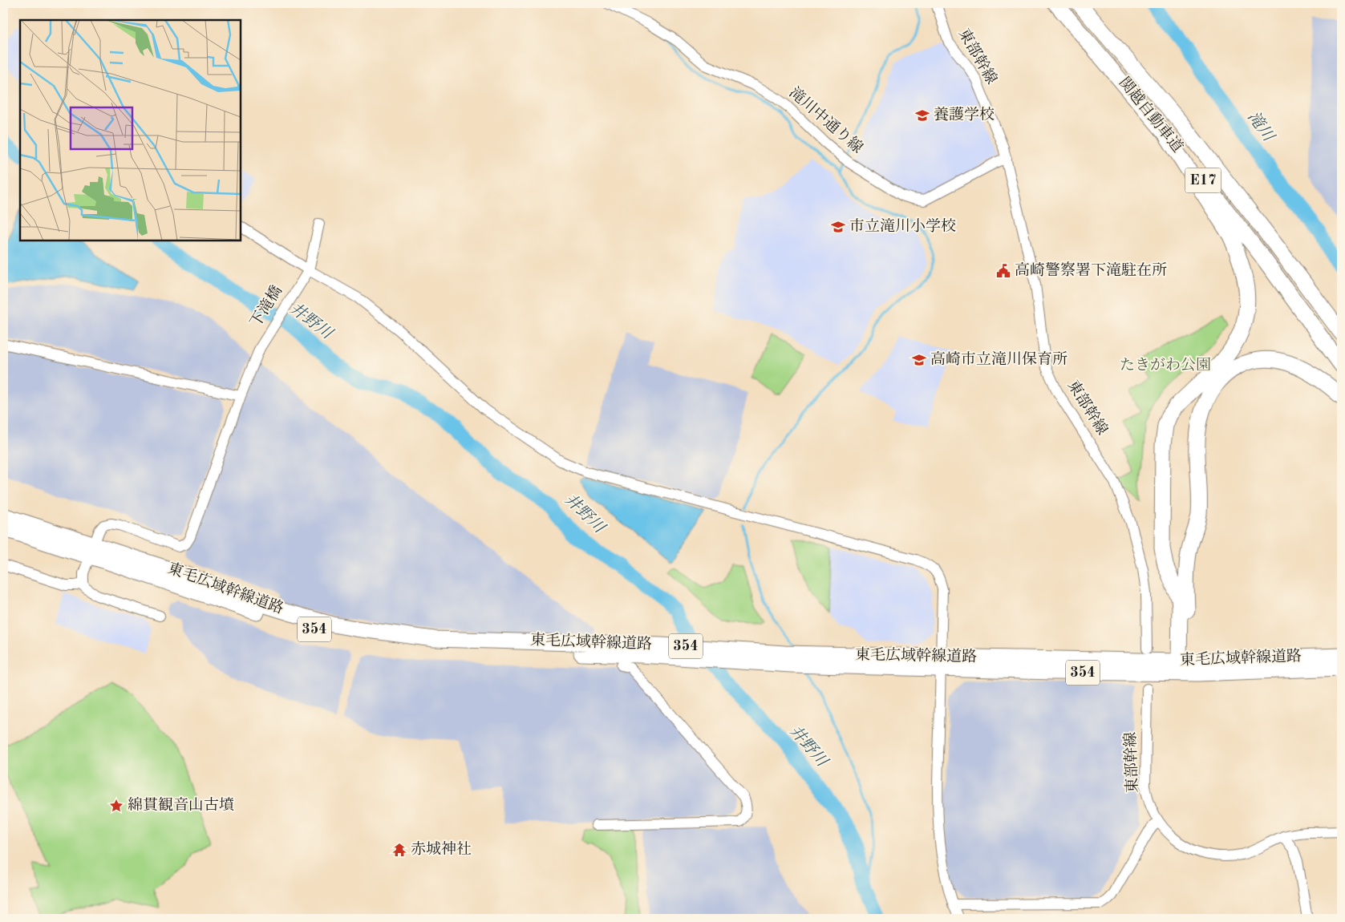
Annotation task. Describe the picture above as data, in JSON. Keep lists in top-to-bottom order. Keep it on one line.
{"streets":{"highway":["関越自動車道","E17","東毛広域幹線道路","354"],"street":["東部幹線","滝川中通り線","下滝橋"]},"crossings":[["東部幹線","滝川中通り線"],["下滝橋","東毛広域幹線道路"]],"water":["滝川","井野川"],"parks":["たきがわ公園"],"places":{"school or university":["養護学校","市立滝川小学校","高崎市立滝川保育所"],"public building":["高崎警察署下滝駐在所"],"place":["綿貫観音山古墳"],"temple":["赤城神社"]}}
